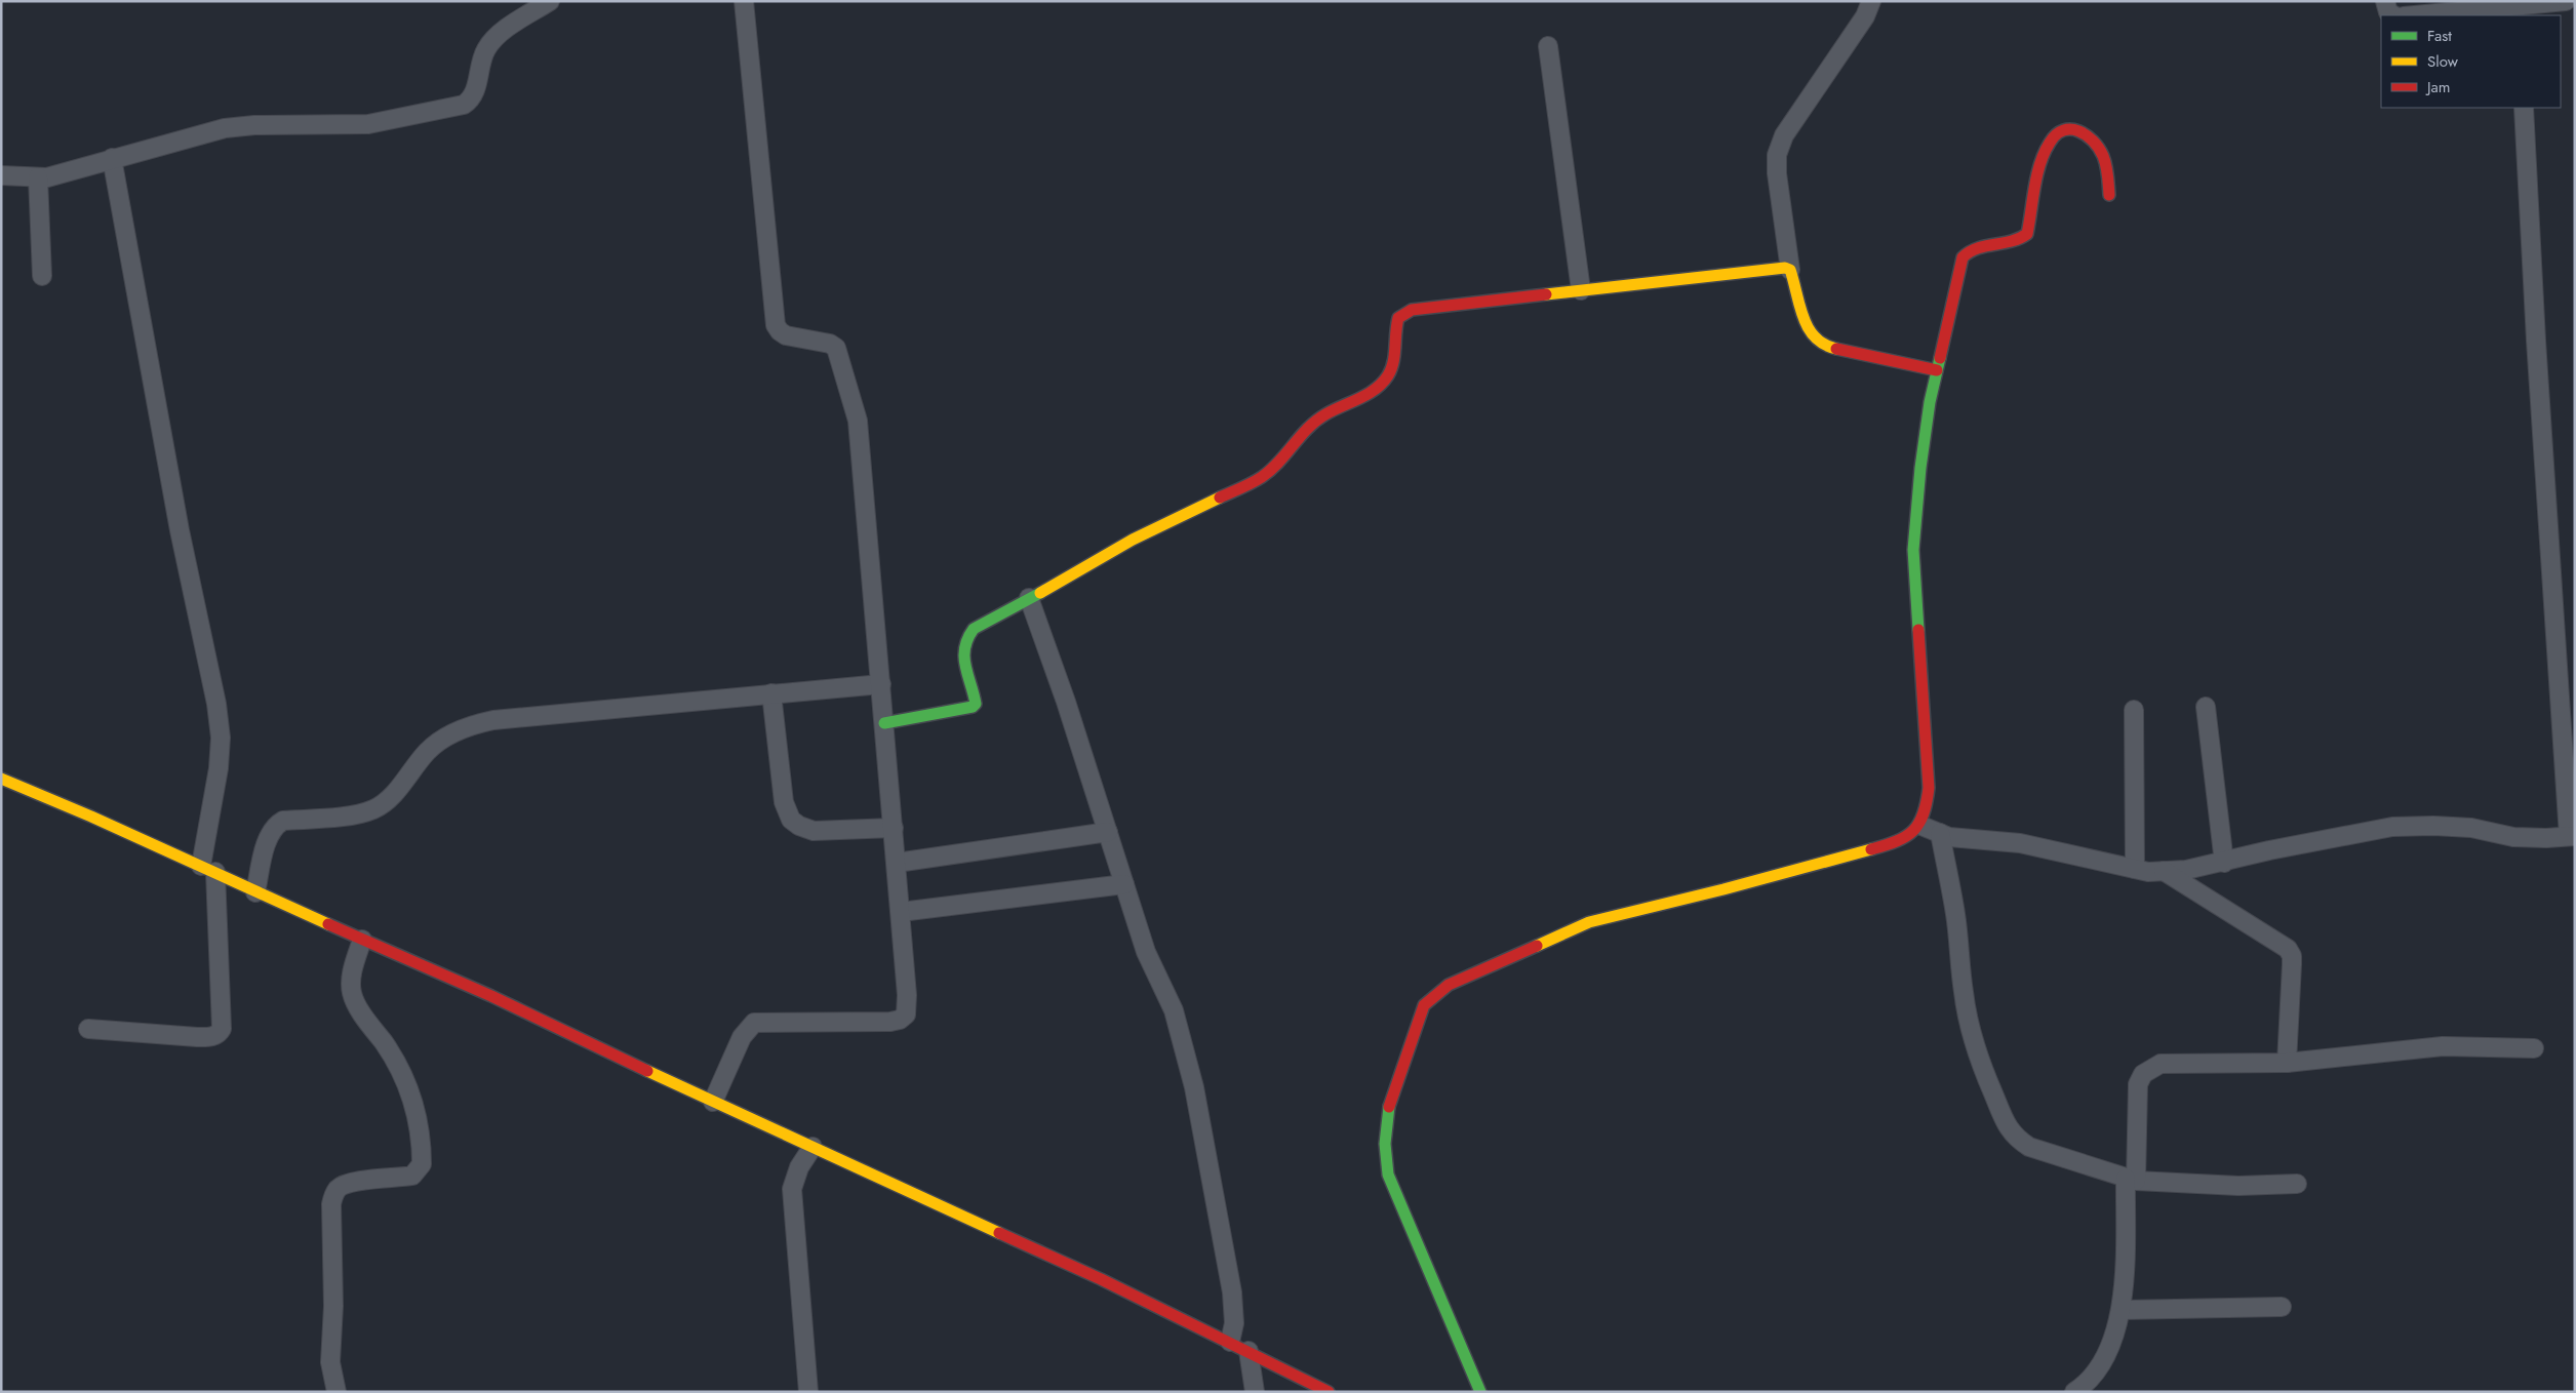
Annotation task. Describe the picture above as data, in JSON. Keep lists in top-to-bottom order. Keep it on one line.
{"legend":["Fast","Slow","Jam"]}
